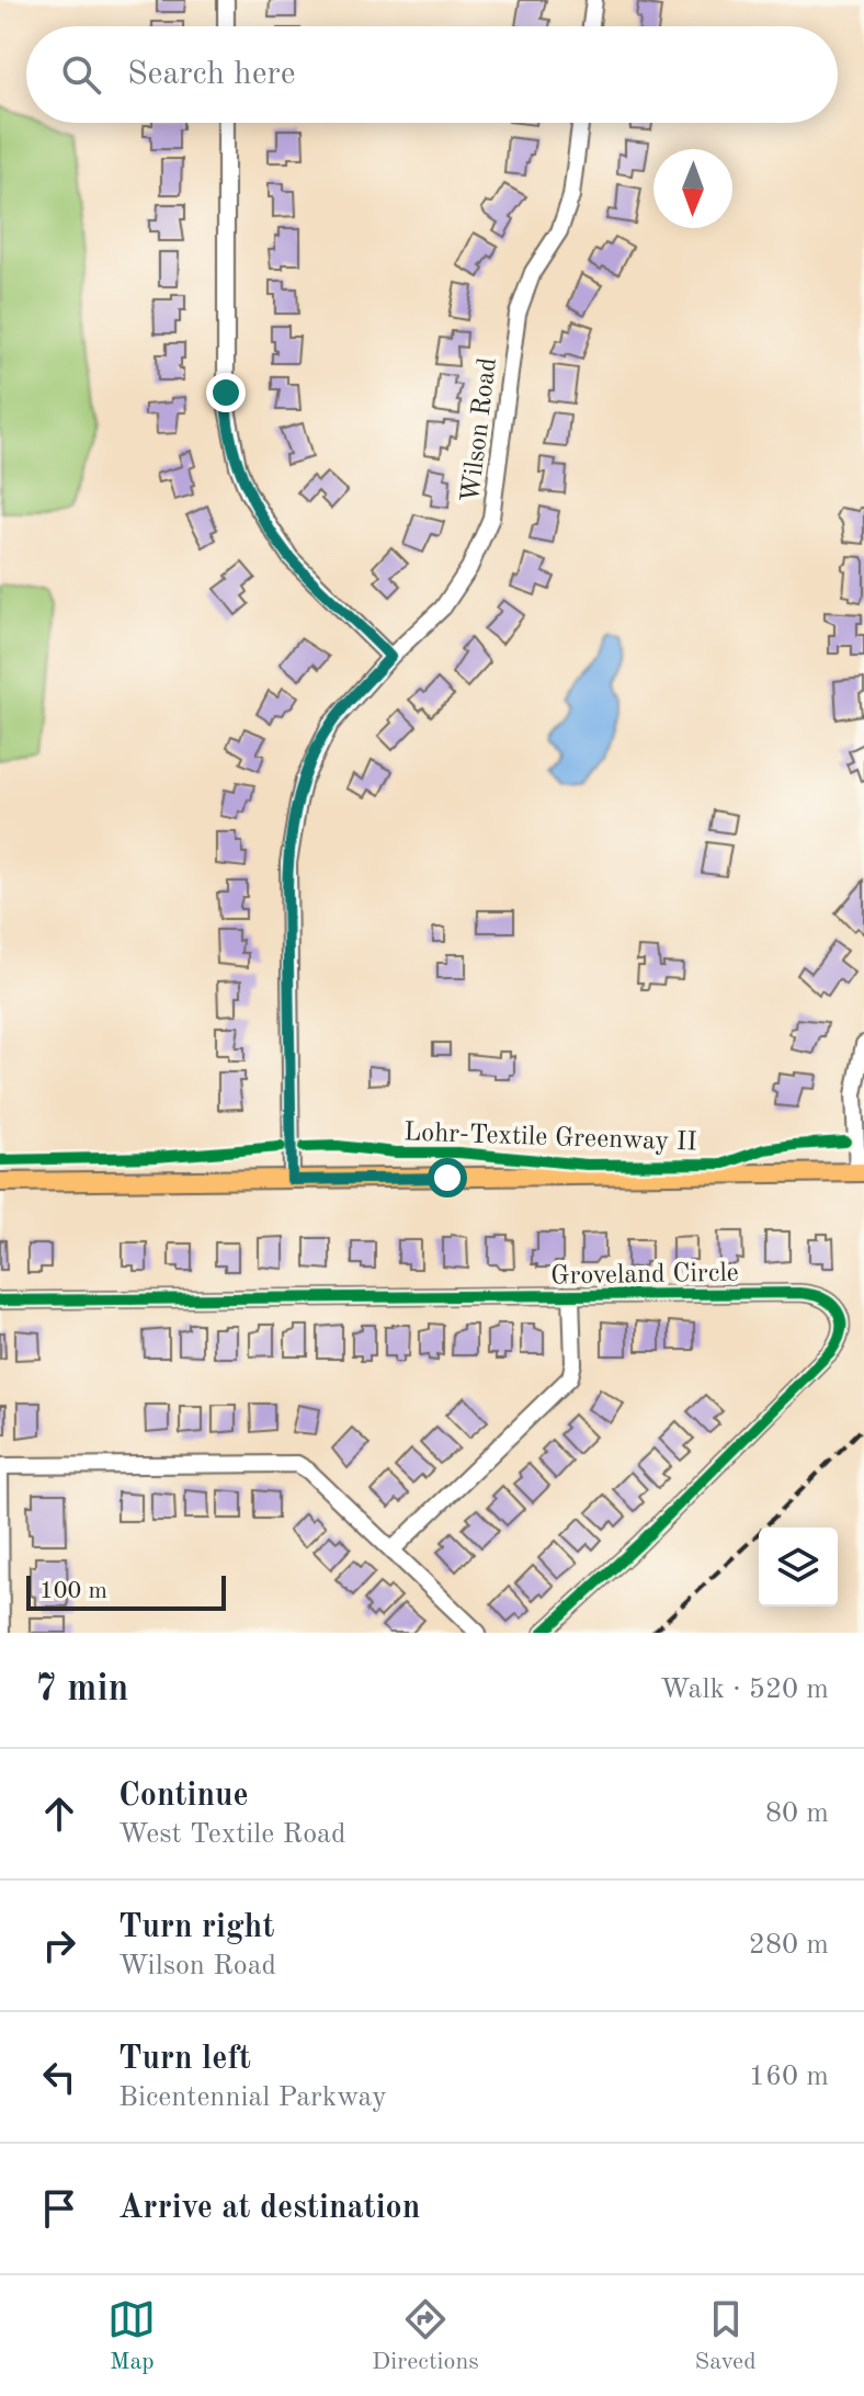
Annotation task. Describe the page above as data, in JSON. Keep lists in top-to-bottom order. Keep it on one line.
{"streets":{"street":["Wilson Road","Groveland Circle"],"cycle path":["Lohr-Textile Greenway II"]},"scale_bar":"100 m","north":"bottom","page":{"search":"Search here","scale":"100 m","heading":["7 min","Walk · 520 m"],"list":[["Continue","West Textile Road","80 m"],["Turn right","Wilson Road","280 m"],["Turn left","Bicentennial Parkway","160 m"],"Arrive at destination"],"nav":["Map","Directions","Saved"]}}
